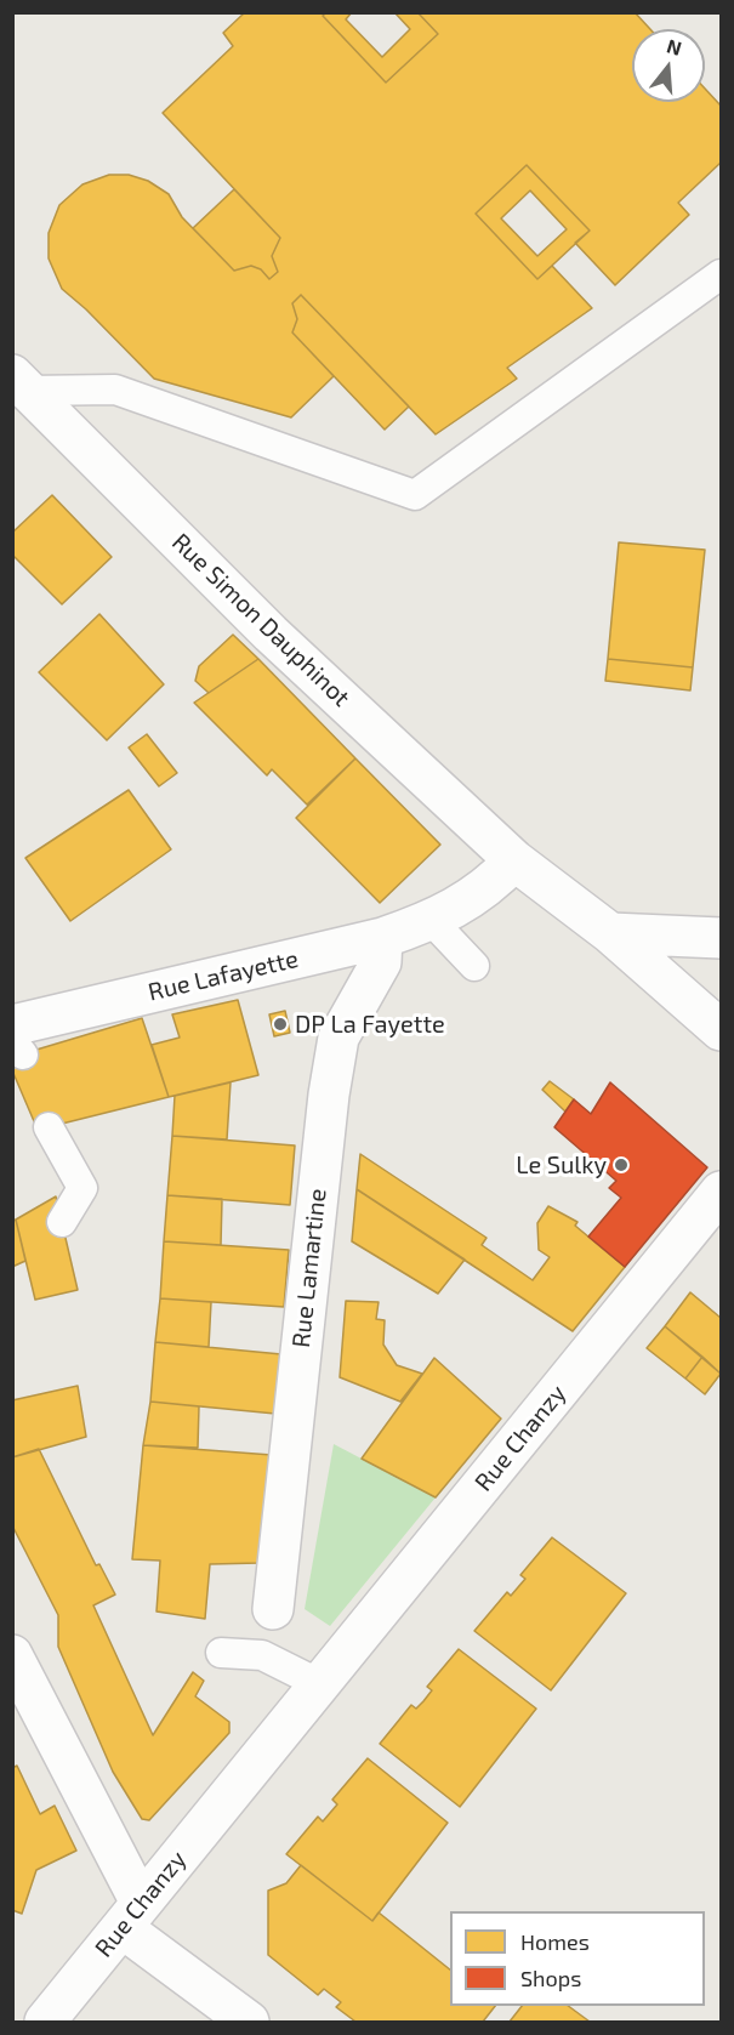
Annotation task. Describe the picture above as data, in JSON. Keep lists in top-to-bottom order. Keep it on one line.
{"streets":{"street":["Rue Simon Dauphinot","Rue Lafayette","Rue Lamartine","Rue Chanzy"]},"crossings":[["Rue Simon Dauphinot","Rue Lafayette"],["Rue Lafayette","Rue Lamartine"]],"places":["DP La Fayette","Le Sulky"],"legend":["Homes","Shops"],"north":"top"}
